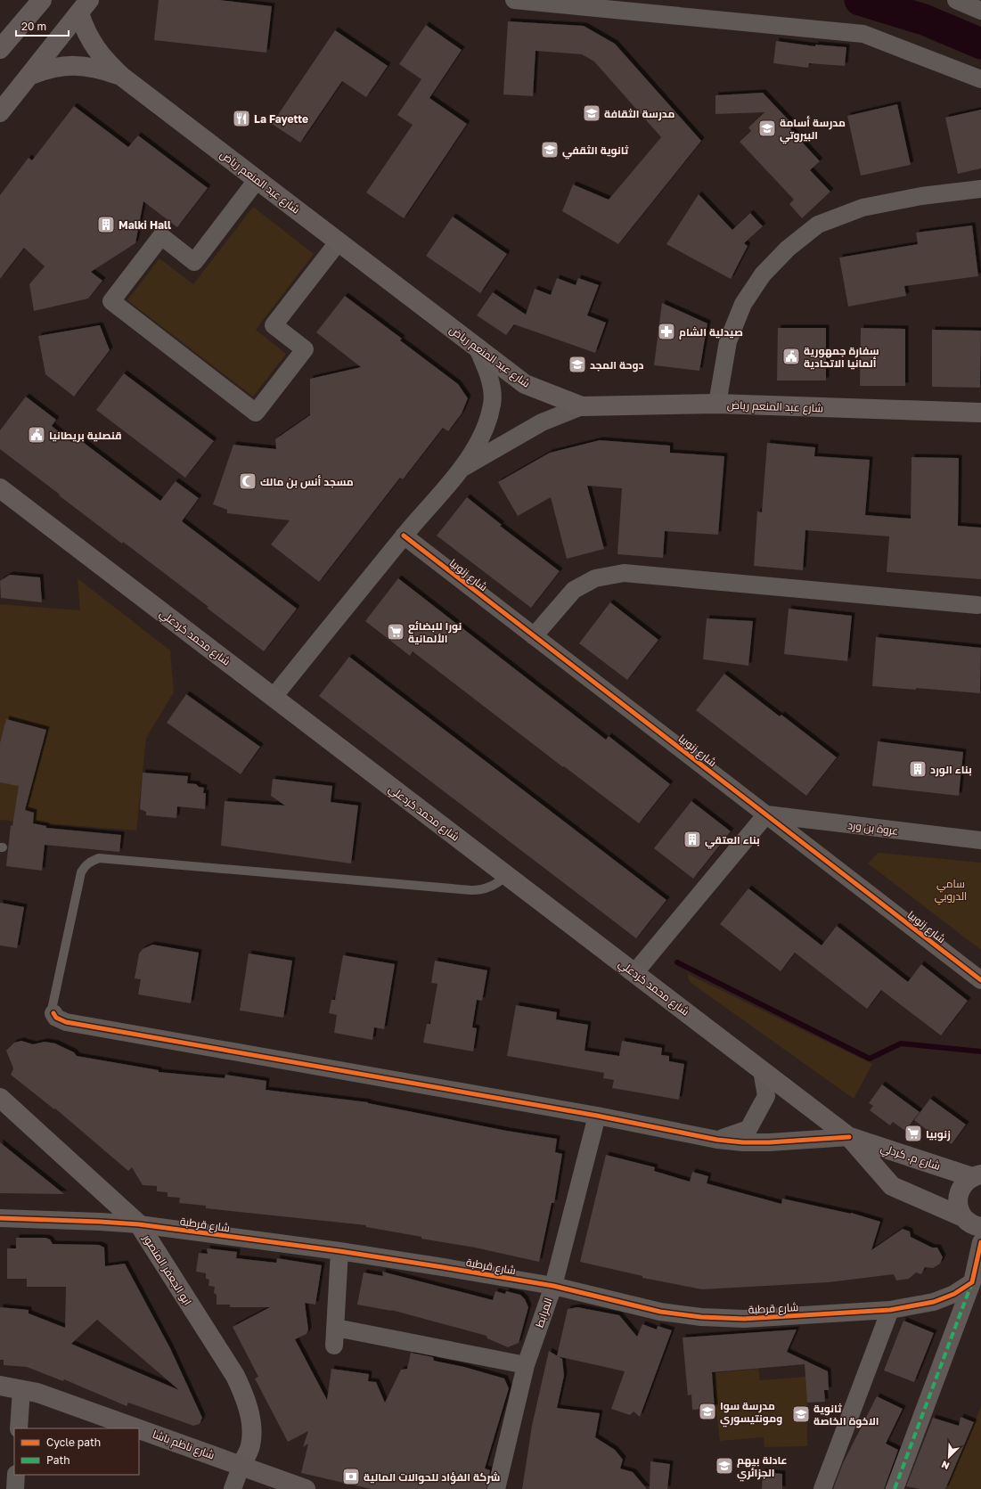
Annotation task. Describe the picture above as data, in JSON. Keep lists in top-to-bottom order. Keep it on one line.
{"streets":{"main road":["شارع عبد المنعم رياض","شارع محمد كردعلي","شارع م. كردلي","ابو الجعفر المنصور","شارع ناظم باشا"],"street":["شارع زنوبيا","عروة بن ورد","شارع قرطبة","المرابط"]},"crossings":[["شارع زنوبيا","عروة بن ورد"],["شارع محمد كردعلي","شارع م. كردلي"],["شارع قرطبة","ابو الجعفر المنصور"],["شارع قرطبة","المرابط"],["ابو الجعفر المنصور","شارع ناظم باشا"]],"parks":["سامي الدروبي"],"places":{"school or university":["مدرسة الثقافة","مدرسة أسامة البيروتي","ثانوية الثقفي","دوحة المجد","مدرسة سوا ومونتيسوري","ثانوية الاخوة الخاصة","عادلة بيهم الجزائري"],"restaurant":["La Fayette"],"building":["Malki Hall","بناء الورد","بناء العتقي"],"pharmacy":["صيدلية الشام"],"public building":["سفارة جمهورية ألمانيا الاتحادية","قنصلية بريطانيا"],"mosque":["مسجد أنس بن مالك"],"supermarket":["نورا للبضائع الألمانية","زنوبيا"],"bank":["شركة الفؤاد للحوالات المالية"]},"legend":["Cycle path","Path"],"scale_bar":"20 m","north":"bottom left"}
